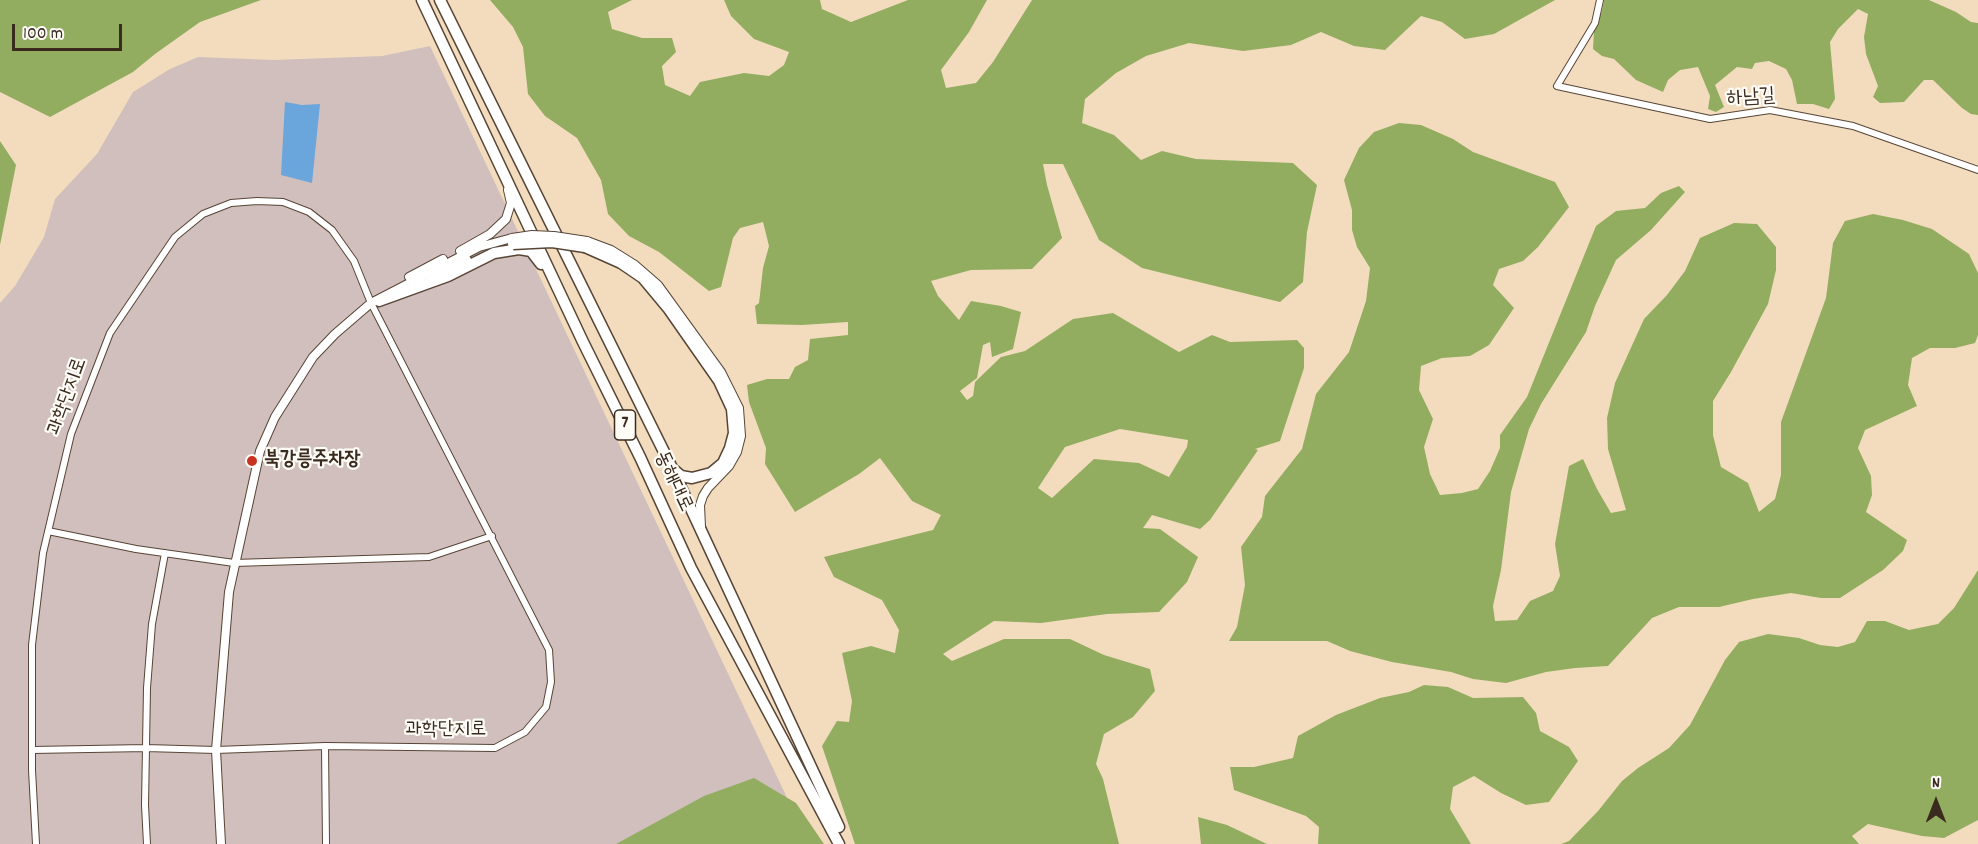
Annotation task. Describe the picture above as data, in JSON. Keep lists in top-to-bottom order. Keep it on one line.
{"streets":{"highway":["7","동해대로"],"street":["하남길","과학단지로"]},"places":["북강릉주차장"],"scale_bar":"100 m","north":"top"}
